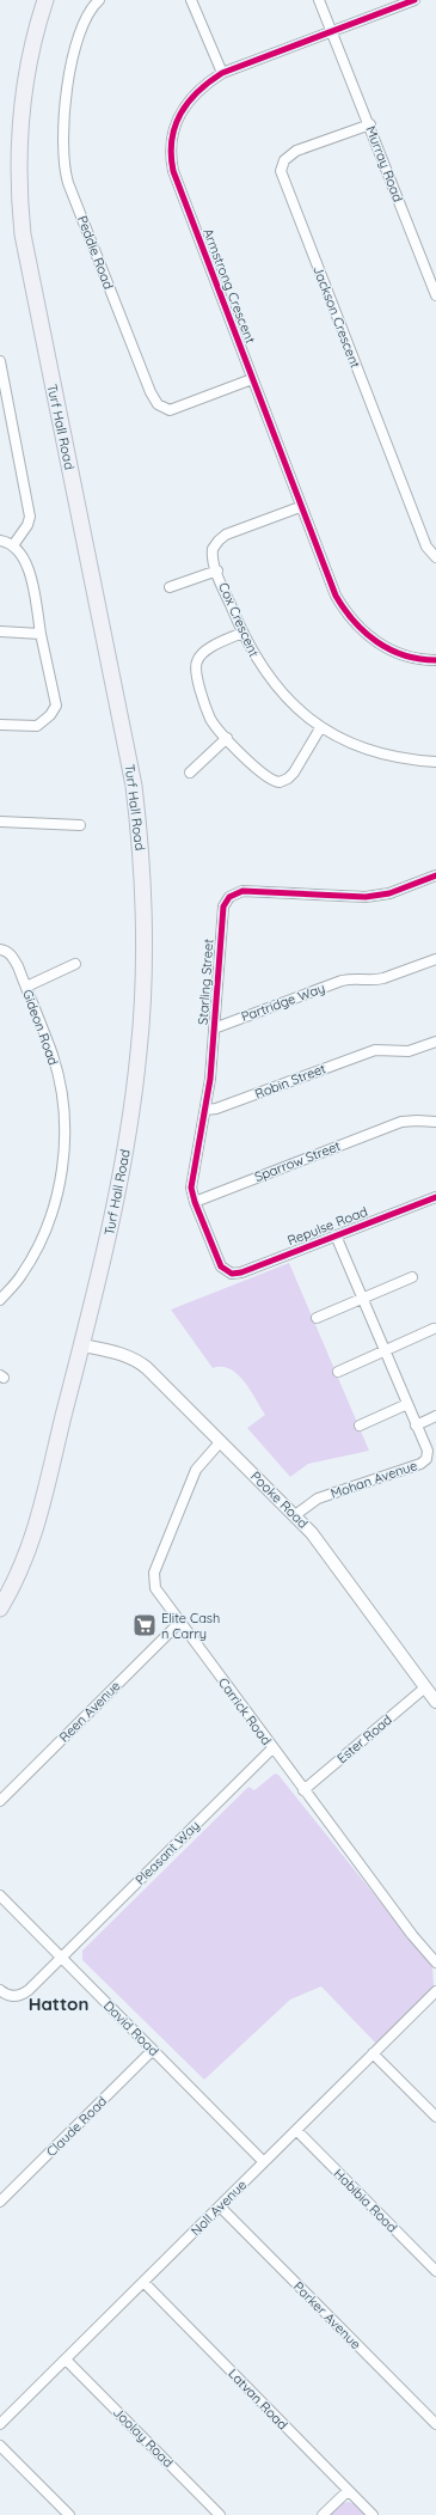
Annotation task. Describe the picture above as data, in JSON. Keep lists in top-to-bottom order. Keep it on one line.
{"streets":{"main road":["Turf Hall Road"],"street":["Murray Road","Peddie Road","Armstrong Crescent","Jackson Crescent","Cox Crescent","Starling Street","Partridge Way","Gideon Road","Robin Street","Sparrow Street","Repulse Road","Mohan Avenue","Pooke Road","Reen Avenue","Carrick Road","Ester Road","Pleasant Way","David Road","Claude Road","Habibia Road","Noll Avenue","Parker Avenue","Latvan Road","Joolay Road"]},"crossings":[["Murray Road","Armstrong Crescent"],["Murray Road","Jackson Crescent"],["Peddie Road","Armstrong Crescent"],["Armstrong Crescent","Cox Crescent"],["Turf Hall Road","Pooke Road"],["Starling Street","Partridge Way"],["Starling Street","Robin Street"],["Starling Street","Sparrow Street"],["Starling Street","Repulse Road"],["Repulse Road","Mohan Avenue"],["Mohan Avenue","Pooke Road"],["Pooke Road","Carrick Road"],["Pooke Road","Ester Road"],["Reen Avenue","Carrick Road"],["Carrick Road","Ester Road"],["Carrick Road","Pleasant Way"],["Pleasant Way","David Road"],["David Road","Claude Road"],["David Road","Noll Avenue"],["Habibia Road","Noll Avenue"],["Noll Avenue","Parker Avenue"],["Noll Avenue","Latvan Road"],["Noll Avenue","Joolay Road"]],"districts":["Hatton"],"places":{"supermarket":["Elite Cash n Carry"]}}
